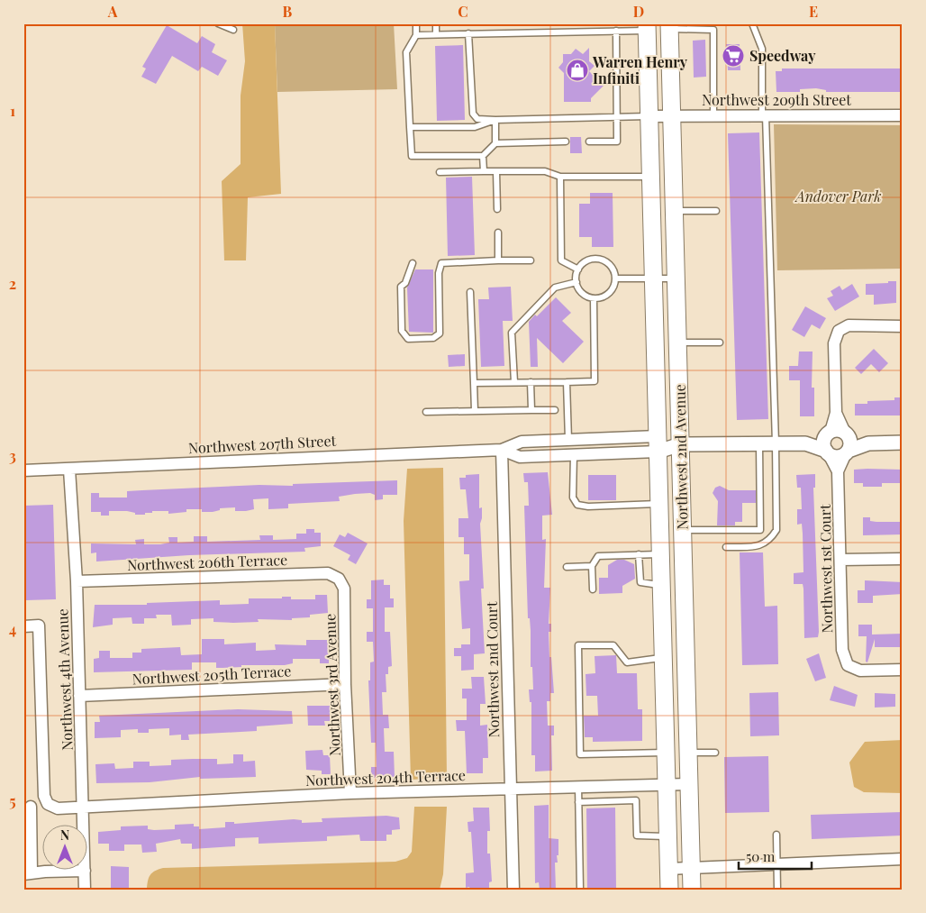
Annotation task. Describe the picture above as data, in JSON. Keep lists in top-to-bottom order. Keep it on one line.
{"streets":{"main road":["Northwest 2nd Avenue"],"street":["Northwest 209th Street","Northwest 207th Street","Northwest 206th Terrace","Northwest 1st Court","Northwest 2nd Court","Northwest 205th Terrace","Northwest 4th Avenue","Northwest 3rd Avenue","Northwest 204th Terrace"]},"crossings":[["Northwest 209th Street","Northwest 2nd Avenue"],["Northwest 207th Street","Northwest 2nd Avenue"],["Northwest 207th Street","Northwest 1st Court"],["Northwest 207th Street","Northwest 2nd Court"],["Northwest 207th Street","Northwest 4th Avenue"],["Northwest 2nd Avenue","Northwest 204th Terrace"],["Northwest 206th Terrace","Northwest 4th Avenue"],["Northwest 206th Terrace","Northwest 3rd Avenue"],["Northwest 2nd Court","Northwest 204th Terrace"],["Northwest 205th Terrace","Northwest 4th Avenue"],["Northwest 205th Terrace","Northwest 3rd Avenue"],["Northwest 4th Avenue","Northwest 204th Terrace"],["Northwest 3rd Avenue","Northwest 204th Terrace"]],"parks":["Andover Park"],"places":{"supermarket":["Speedway"],"shop":["Warren Henry Infiniti"]},"scale_bar":"50 m","north":"top","grid":{"columns":["A","B","C","D","E"],"rows":["1","2","3","4","5"]}}
